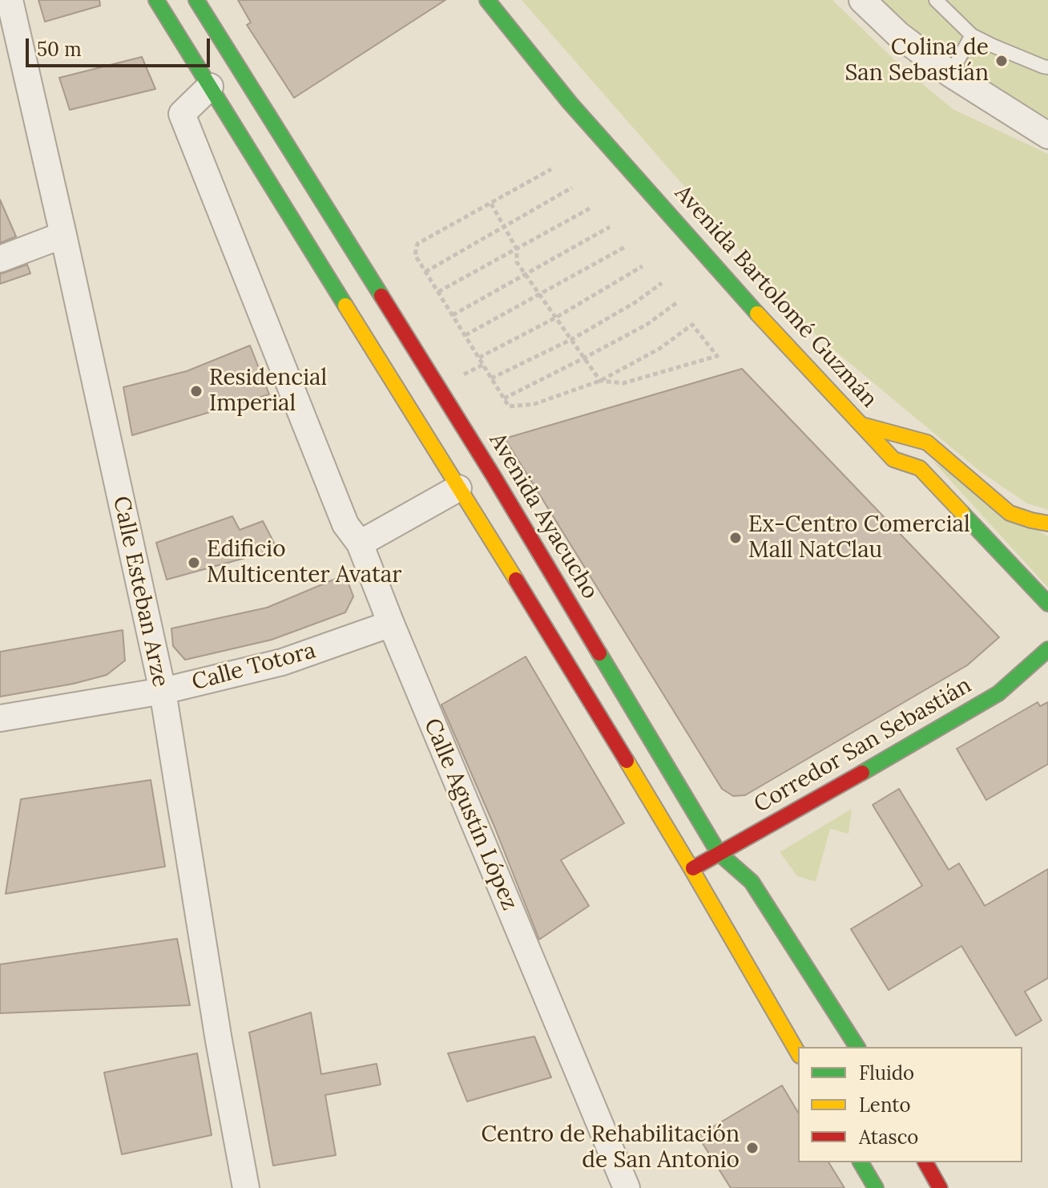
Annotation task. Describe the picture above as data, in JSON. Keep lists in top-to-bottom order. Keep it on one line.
{"streets":{"main road":["Avenida Bartolomé Guzmán","Avenida Ayacucho","Corredor San Sebastián"],"street":["Calle Esteban Arze","Calle Totora","Calle Agustín López"]},"crossings":[["Avenida Ayacucho","Corredor San Sebastián"],["Calle Esteban Arze","Calle Totora"],["Calle Totora","Calle Agustín López"]],"places":["Colina de San Sebastián","Residencial Imperial","Ex-Centro Comercial Mall NatClau","Edificio Multicenter Avatar","Centro de Rehabilitación de San Antonio"],"legend":["Fluido","Lento","Atasco"],"scale_bar":"50 m"}
